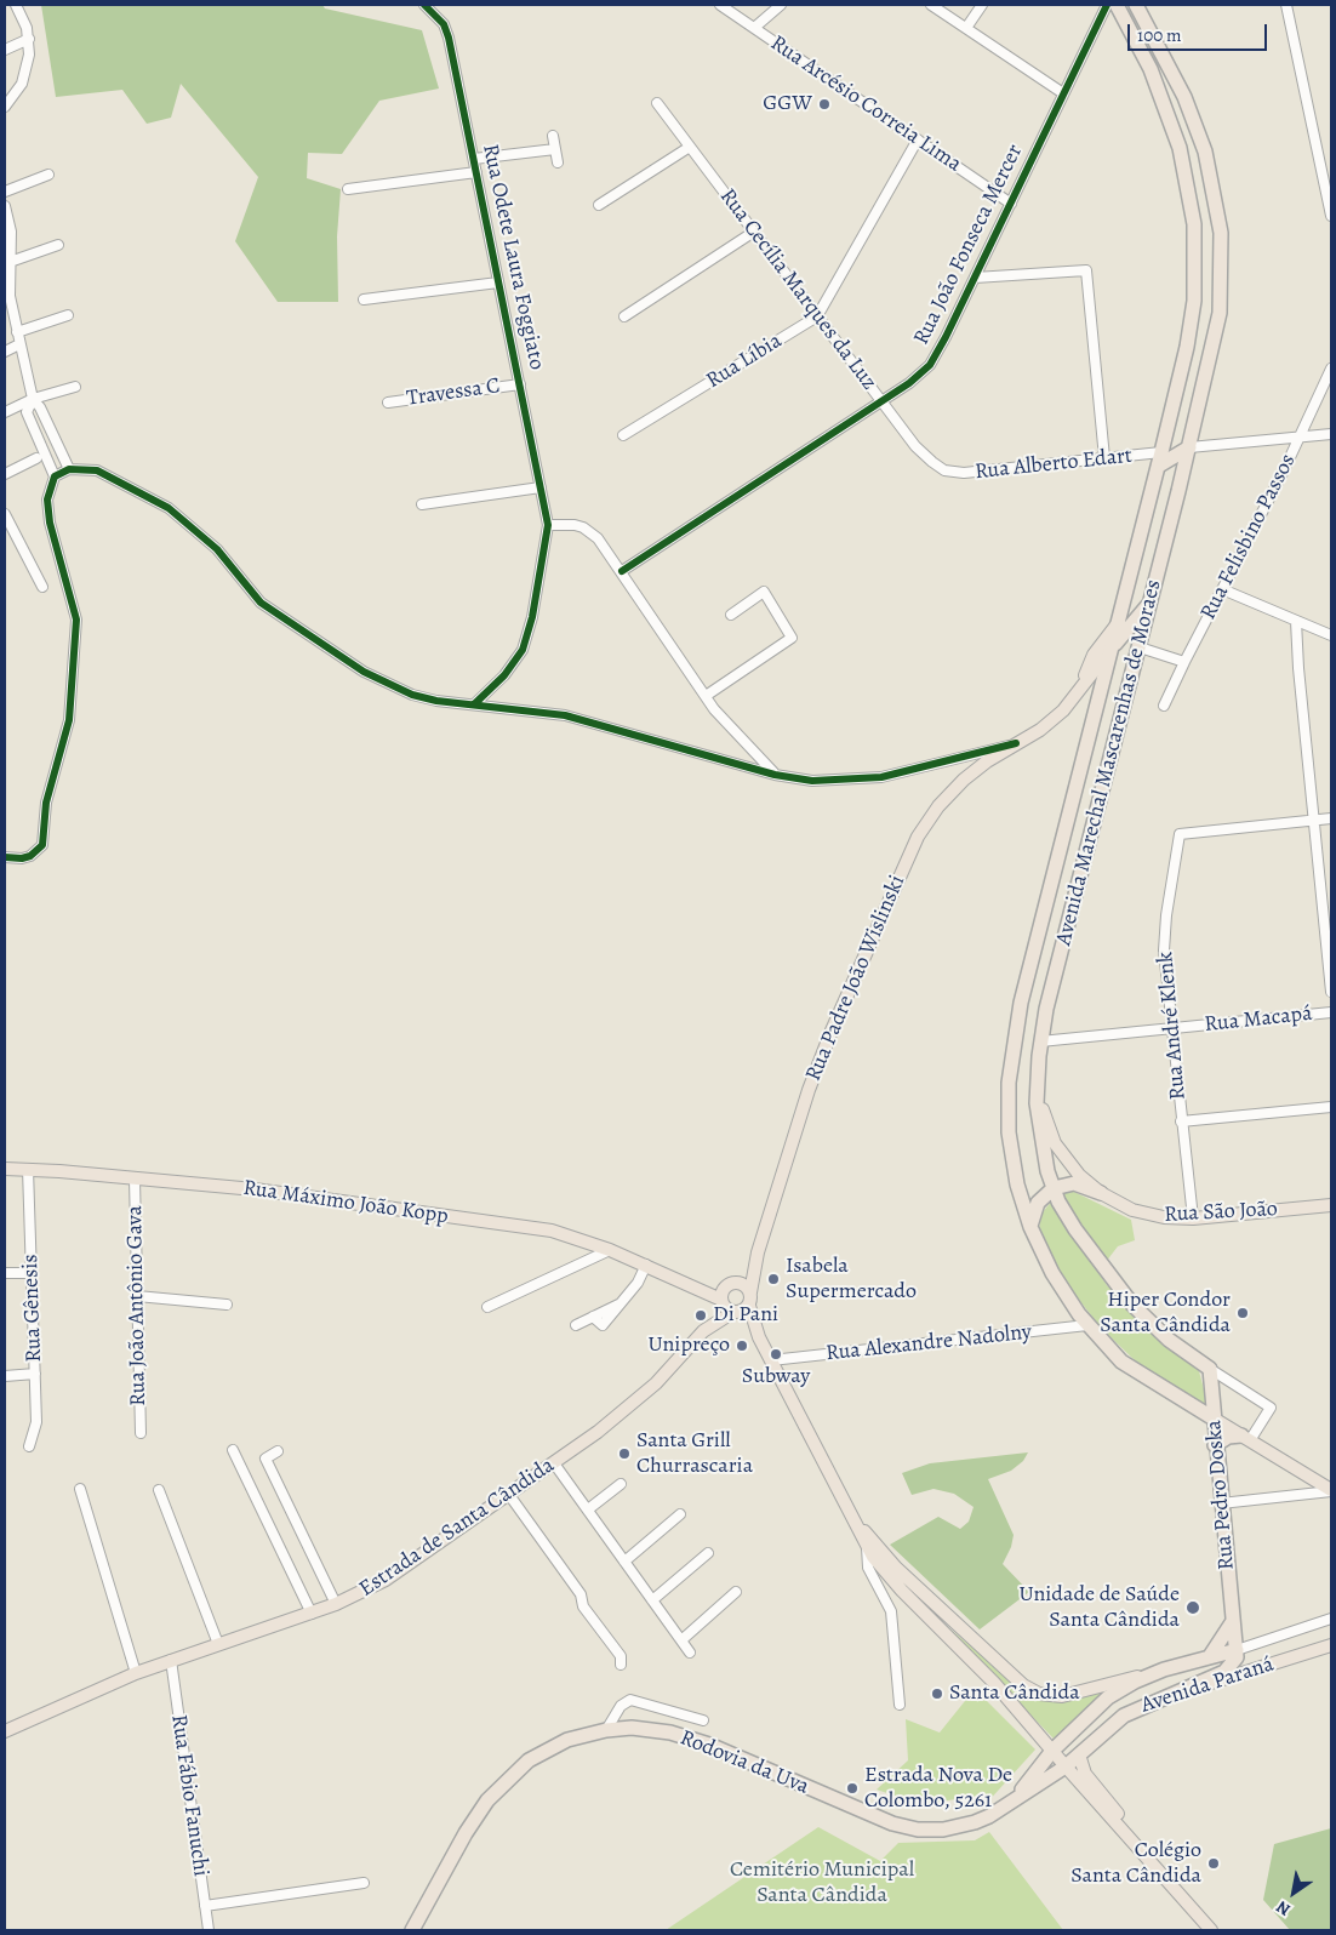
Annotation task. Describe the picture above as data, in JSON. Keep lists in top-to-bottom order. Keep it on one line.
{"streets":{"highway":["Avenida Marechal Mascarenhas de Moraes","Rua Pedro Doska","Avenida Paraná","Rodovia da Uva"],"main road":["Rua Padre João Wislinski","Rua Máximo João Kopp","Rua São João","Estrada de Santa Cândida"],"street":["Rua Arcésio Correia Lima","Rua João Fonseca Mercer","Rua Odete Laura Foggiato","Rua Cecília Marques da Luz","Rua Líbia","Travessa C","Rua Alberto Edart","Rua Felisbino Passos","Rua Macapá","Rua André Klenk","Rua João Antônio Gava","Rua Gênesis","Rua Alexandre Nadolny","Rua Fábio Fanuchi"]},"crossings":[["Rua Arcésio Correia Lima","Rua João Fonseca Mercer"],["Rua Arcésio Correia Lima","Rua Líbia"],["Rua João Fonseca Mercer","Rua Cecília Marques da Luz"],["Rua Odete Laura Foggiato","Travessa C"],["Rua Cecília Marques da Luz","Rua Líbia"],["Rua Cecília Marques da Luz","Rua Alberto Edart"],["Rua Alberto Edart","Avenida Marechal Mascarenhas de Moraes"],["Avenida Marechal Mascarenhas de Moraes","Rua Macapá"],["Avenida Marechal Mascarenhas de Moraes","Rua São João"],["Avenida Marechal Mascarenhas de Moraes","Rua Alexandre Nadolny"],["Avenida Marechal Mascarenhas de Moraes","Rua Pedro Doska"],["Rua Padre João Wislinski","Rua Máximo João Kopp"],["Rua Padre João Wislinski","Estrada de Santa Cândida"],["Rua Macapá","Rua André Klenk"],["Rua André Klenk","Rua São João"],["Rua Máximo João Kopp","Rua João Antônio Gava"],["Rua Máximo João Kopp","Rua Gênesis"],["Rua Máximo João Kopp","Estrada de Santa Cândida"],["Rua Pedro Doska","Avenida Paraná"],["Estrada de Santa Cândida","Rua Fábio Fanuchi"],["Avenida Paraná","Rodovia da Uva"]],"parks":["Cemitério Municipal Santa Cândida"],"places":["GGW","Isabela Supermercado","Hiper Condor Santa Cândida","Di Pani","Unipreço","Subway","Santa Grill Churrascaria","Unidade de Saúde Santa Cândida","Santa Cândida","Estrada Nova De Colombo, 5261","Colégio Santa Cândida"],"scale_bar":"100 m","north":"bottom left"}
